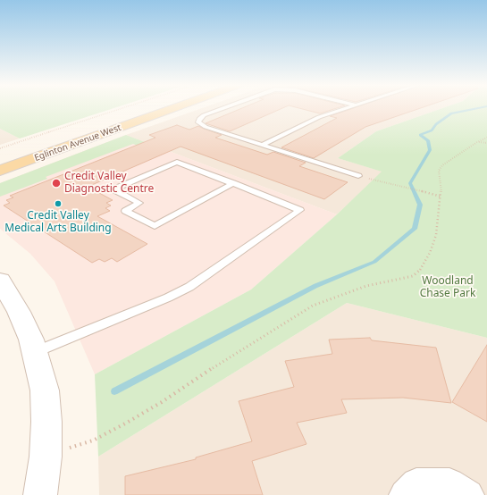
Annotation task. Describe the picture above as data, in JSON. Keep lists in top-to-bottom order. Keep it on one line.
{"streets":{"main road":["Eglinton Avenue West"]},"parks":["Woodland Chase Park"],"places":["Credit Valley Diagnostic Centre","Credit Valley Medical Arts Building"]}
